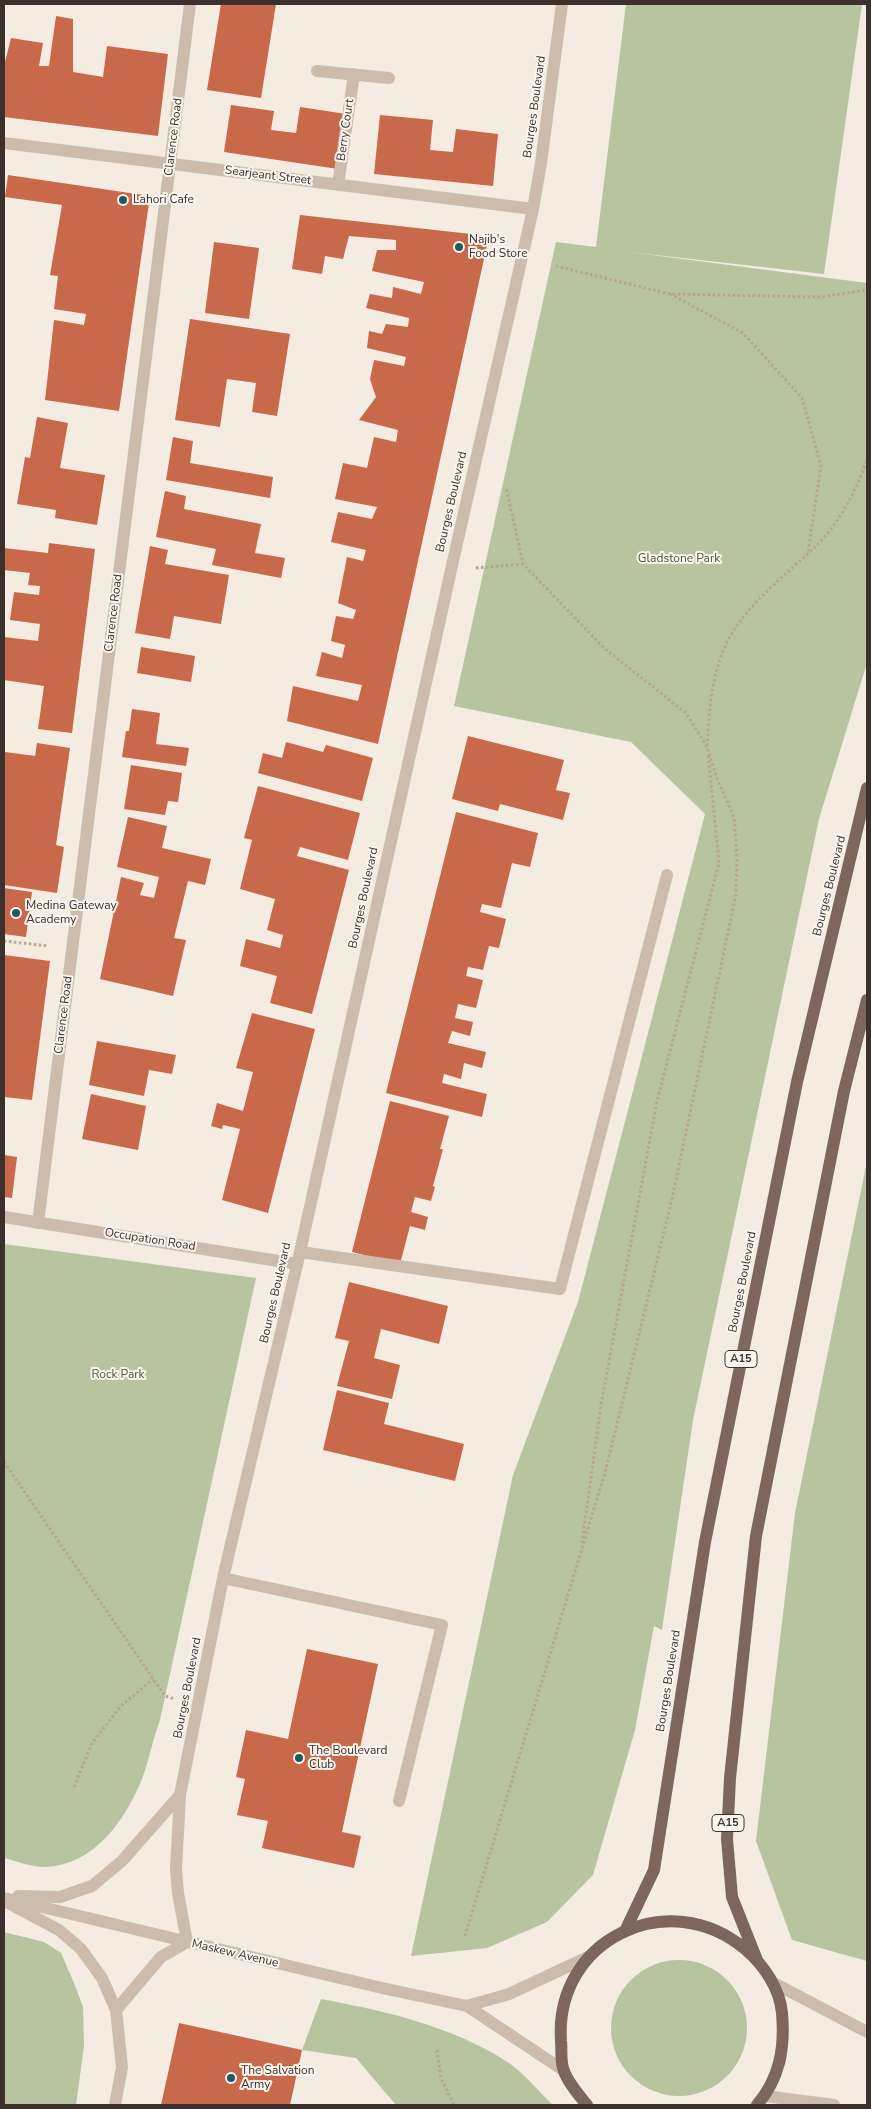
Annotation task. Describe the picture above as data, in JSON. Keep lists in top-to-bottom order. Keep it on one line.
{"streets":{"main road":["Bourges Boulevard","A15"],"street":["Berry Court","Clarence Road","Searjeant Street","Occupation Road","Maskew Avenue"]},"crossings":[["Bourges Boulevard","Searjeant Street"],["Bourges Boulevard","Occupation Road"],["Bourges Boulevard","Maskew Avenue"],["Berry Court","Searjeant Street"],["Clarence Road","Searjeant Street"],["Clarence Road","Occupation Road"]],"parks":["Gladstone Park","Rock Park"],"places":["Lahori Cafe","Najib's Food Store","Medina Gateway Academy","The Boulevard Club","The Salvation Army"]}
